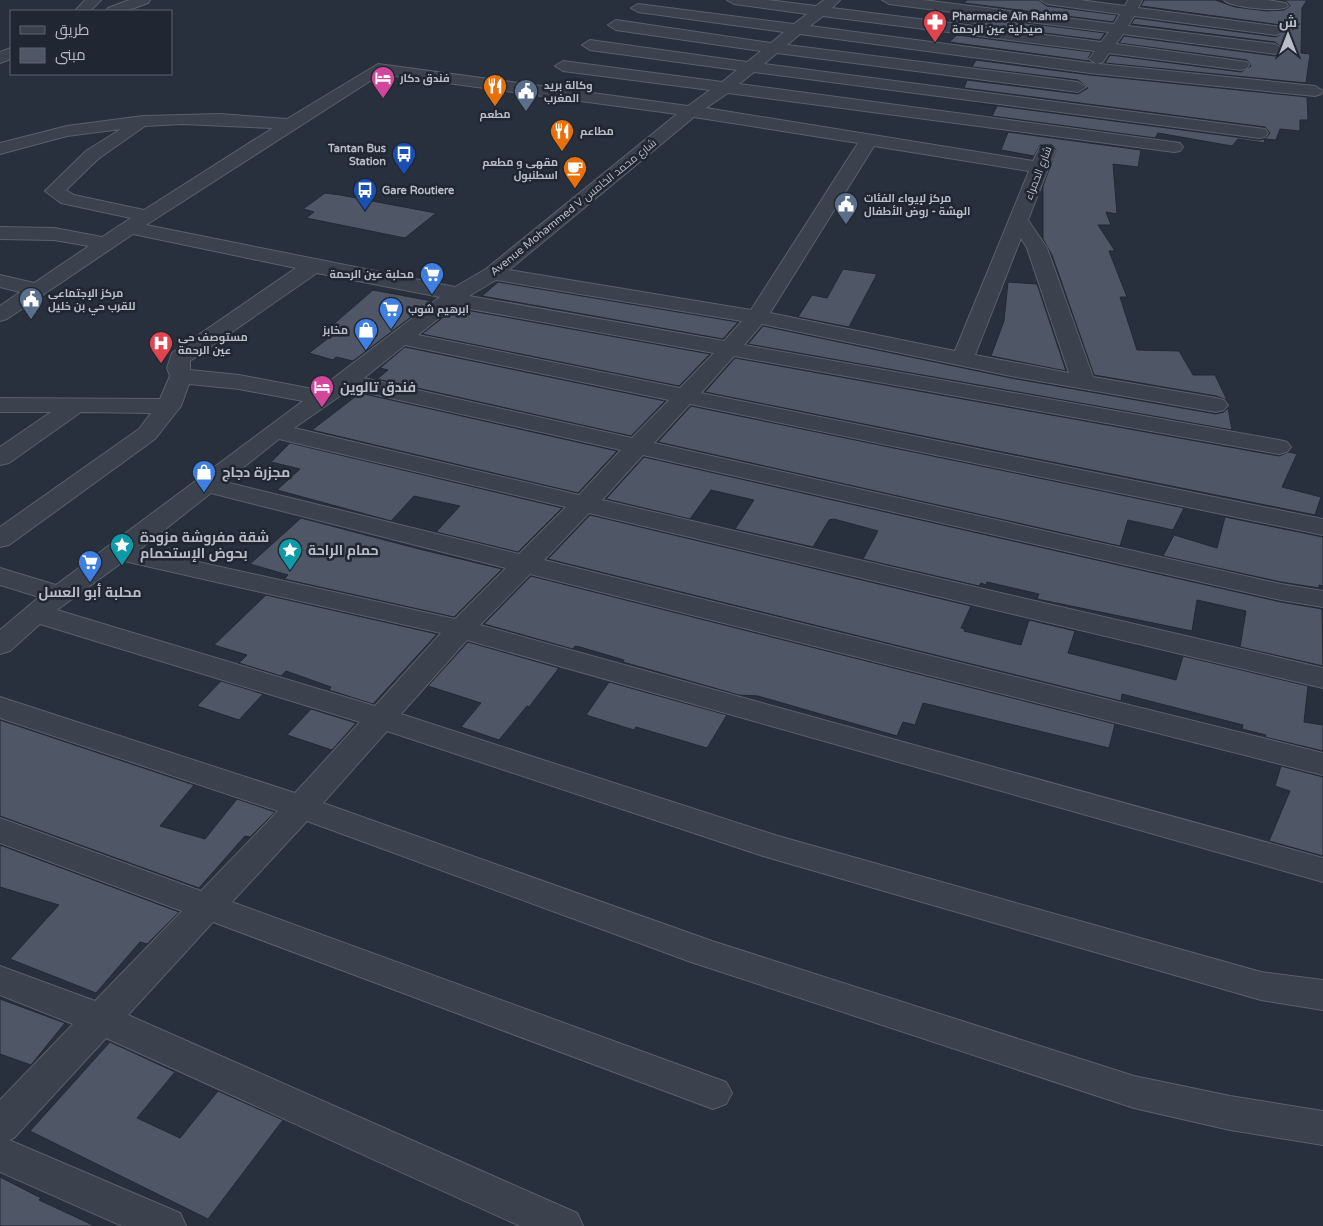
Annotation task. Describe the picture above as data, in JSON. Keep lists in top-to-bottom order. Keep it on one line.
{"streets":{"street":["شارع الحمراء","Avenue Mohammed V شارع محمد الخامس"]},"places":{"pharmacy":["Pharmacie Aïn Rahma صيدلية عين الرحمة"],"hotel":["فندق دكار","فندق تالوين"],"restaurant":["مطعم","مطاعم"],"public building":["وكالة بريد المغرب","مركز لإيواء الفئات الهشة - روض الأطفال","مركز الإجتماعي للقرب حي بن خليل"],"bus stop":["Tantan Bus Station","Gare Routiere"],"cafe":["مقهى و مطعم اسطنبول"],"supermarket":["محلبة عين الرحمة","ابرهيم شوب","محلبة أبو العسل"],"shop":["مخابز","مجزرة دجاج"],"hospital":["مستوصف حي عين الرحمة"],"place":["شقة مفروشة مزودة بحوض الإستحمام","حمام الراحة"]},"legend":["طريق","مبنى"],"north":"top"}
